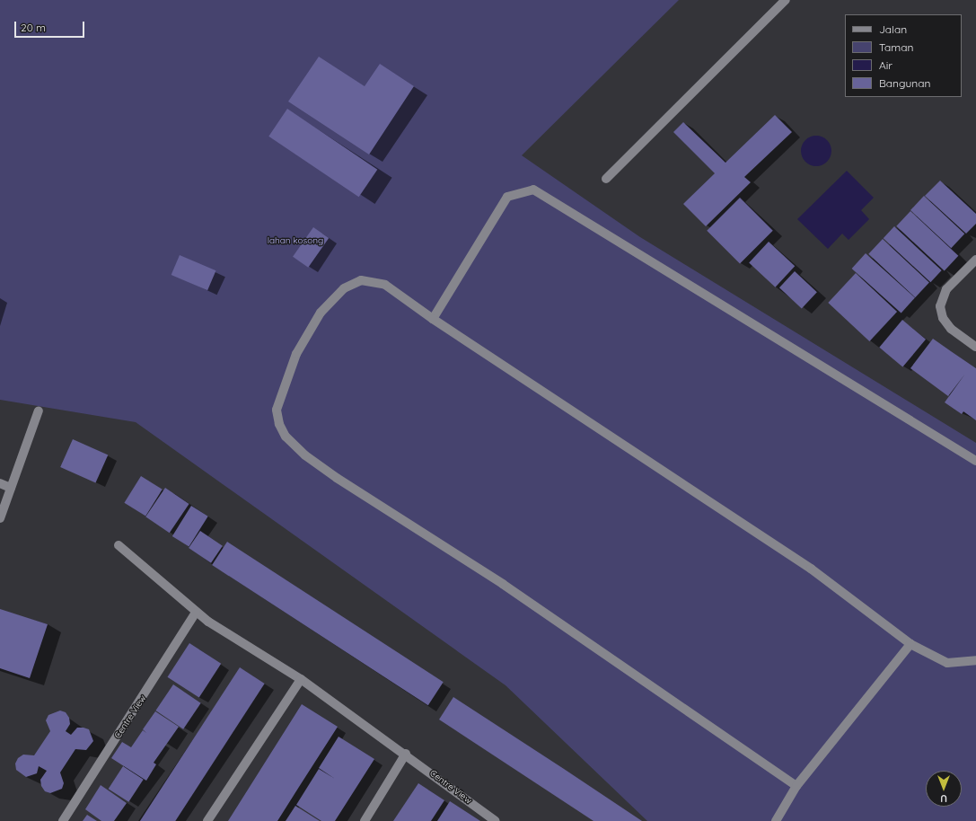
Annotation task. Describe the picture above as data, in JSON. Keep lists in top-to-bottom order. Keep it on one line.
{"streets":{"street":["Centre View"]},"parks":["lahan kosong"],"legend":["Jalan","Taman","Air","Bangunan"],"scale_bar":"20 m","north":"bottom"}
